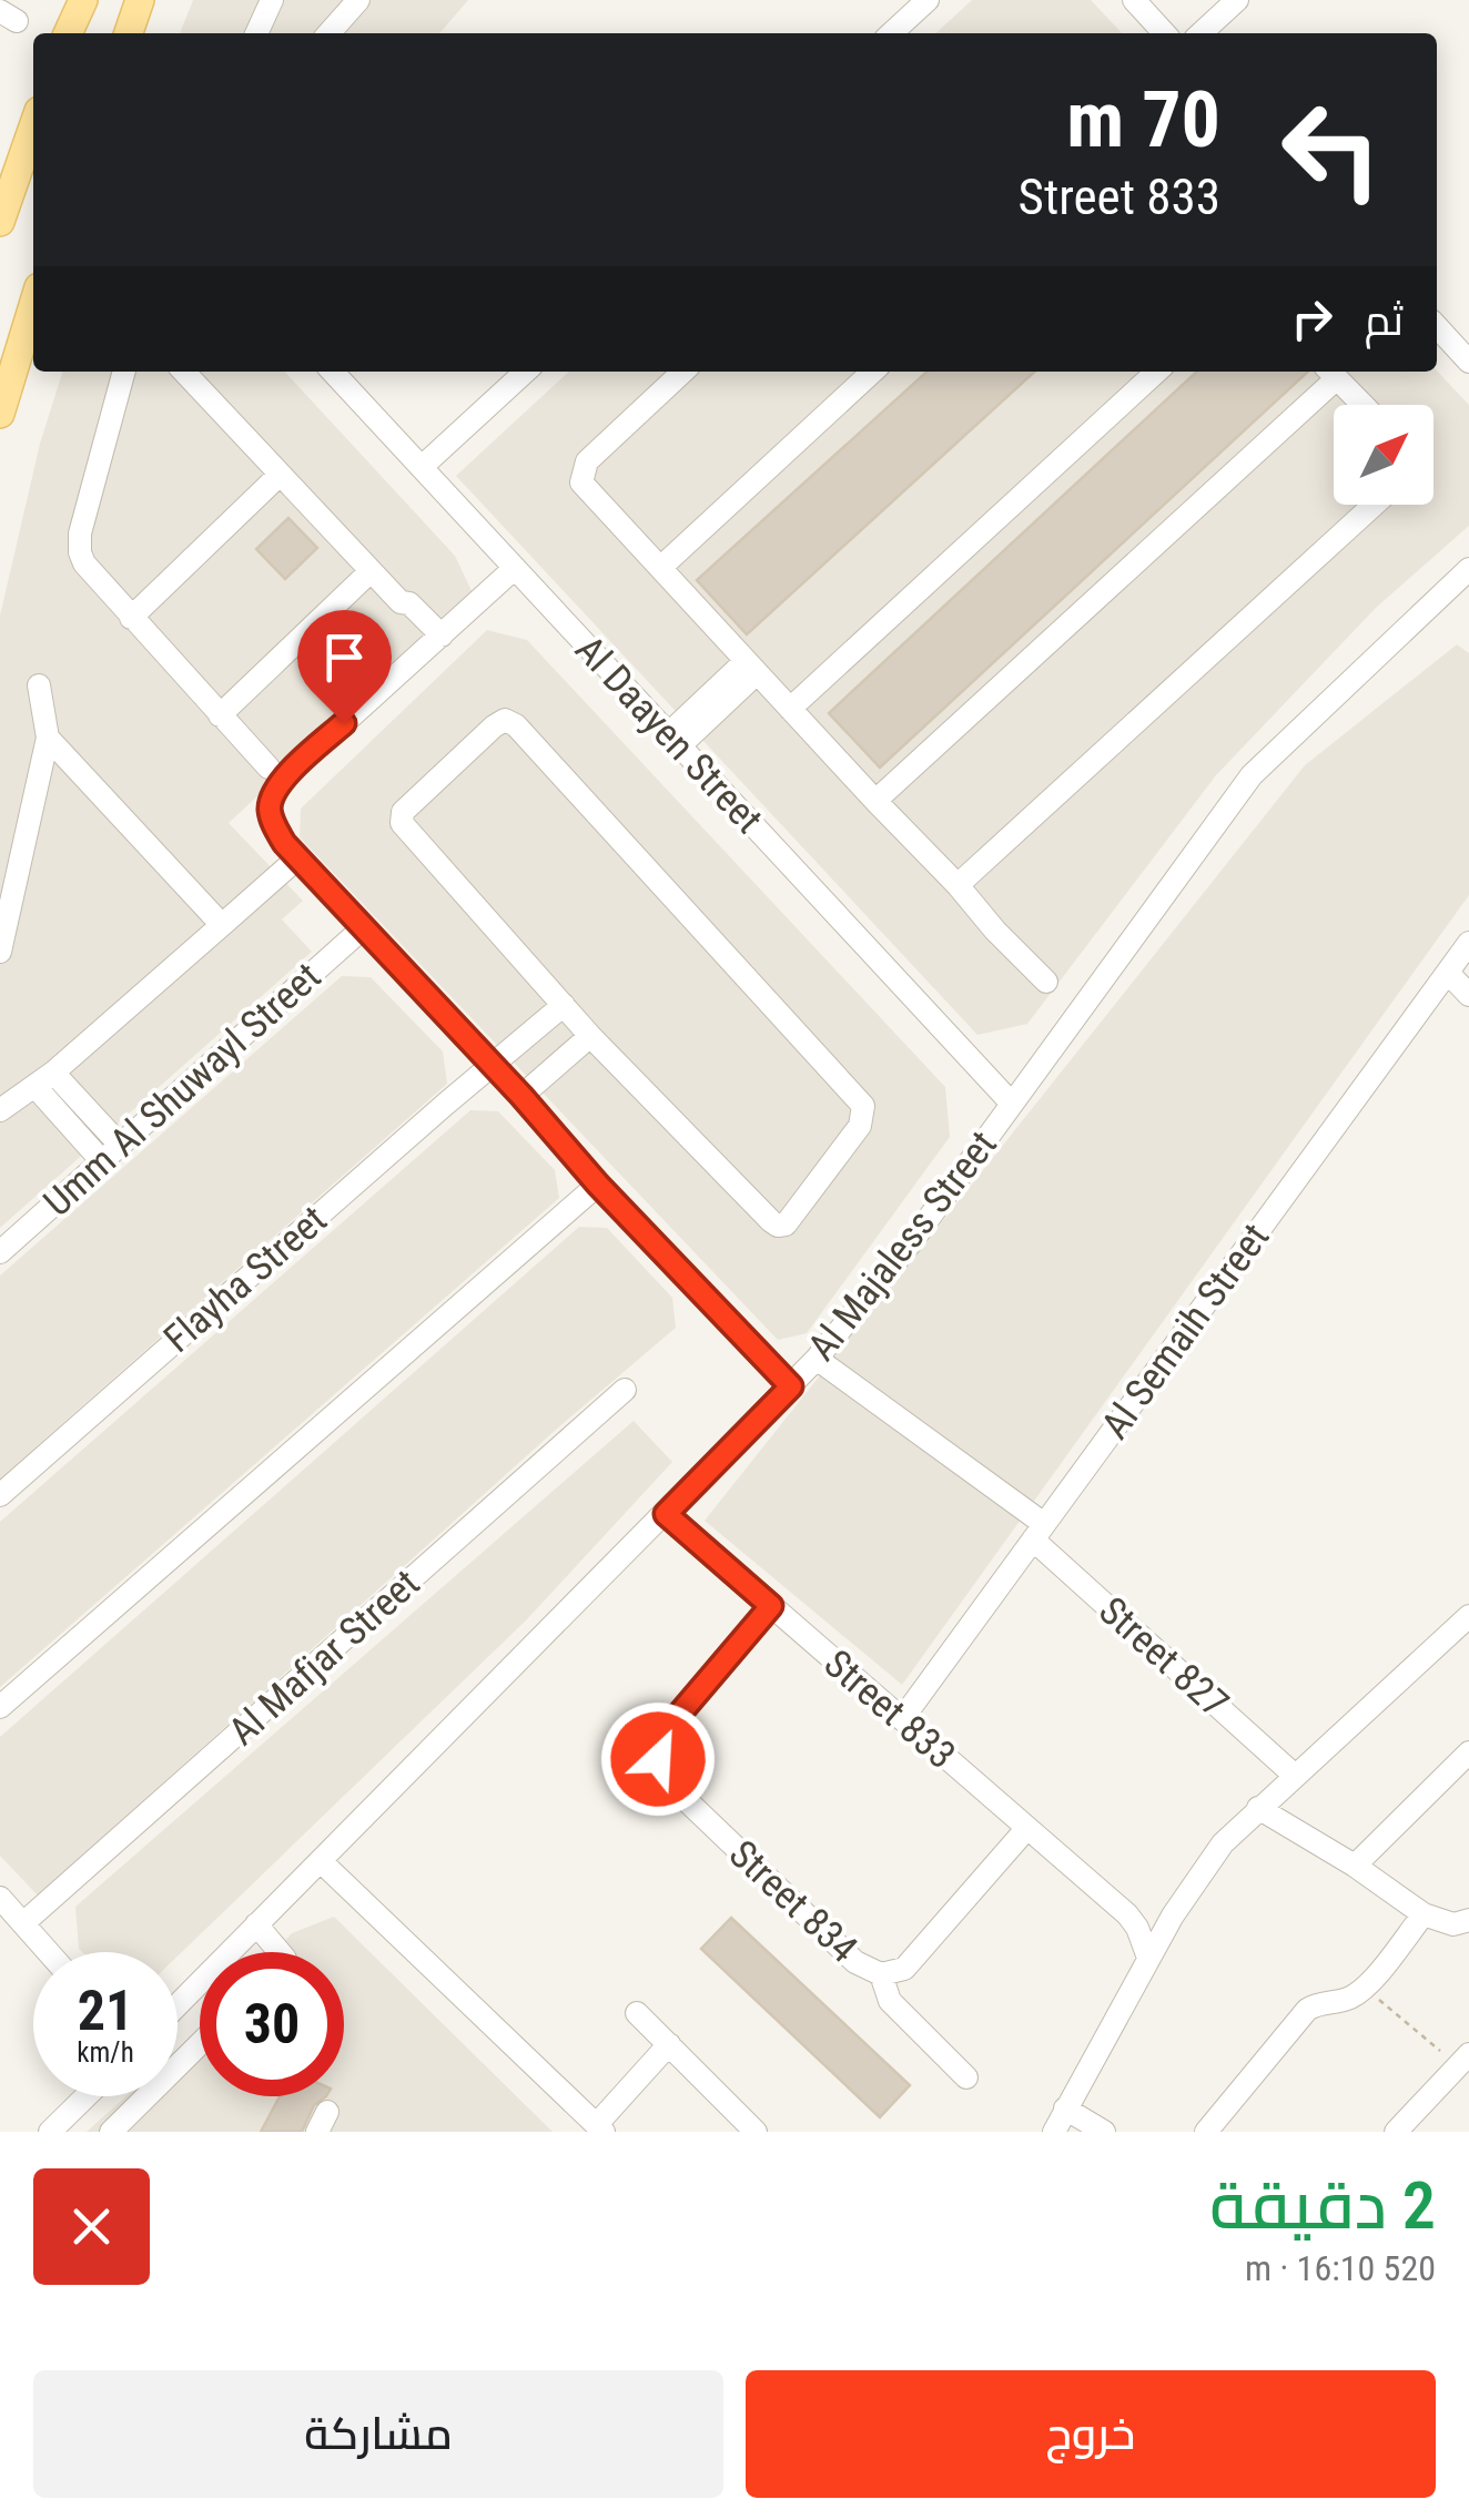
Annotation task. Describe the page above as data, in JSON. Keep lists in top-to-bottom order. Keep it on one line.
{"streets":{"street":["Al Daayen Street","Umm Al Shuwayl Street","Al Majaless Street","Flayha Street","Al Semaih Street","Al Mafjar Street","Street 827","Street 833","Street 834"]},"crossings":[["Al Daayen Street","Al Majaless Street"],["Al Majaless Street","Street 827"],["Al Majaless Street","Street 833"],["Al Semaih Street","Street 827"],["Al Semaih Street","Street 833"],["Street 833","Street 834"]],"north":"top right","page":{"turn":["70 m","Street 833"],"then":"ثم","speed":"21 km/h","limit":"30","heading":["2 دقيقة","520 m · 16:10"],"buttons":["خروج","مشاركة"]}}
